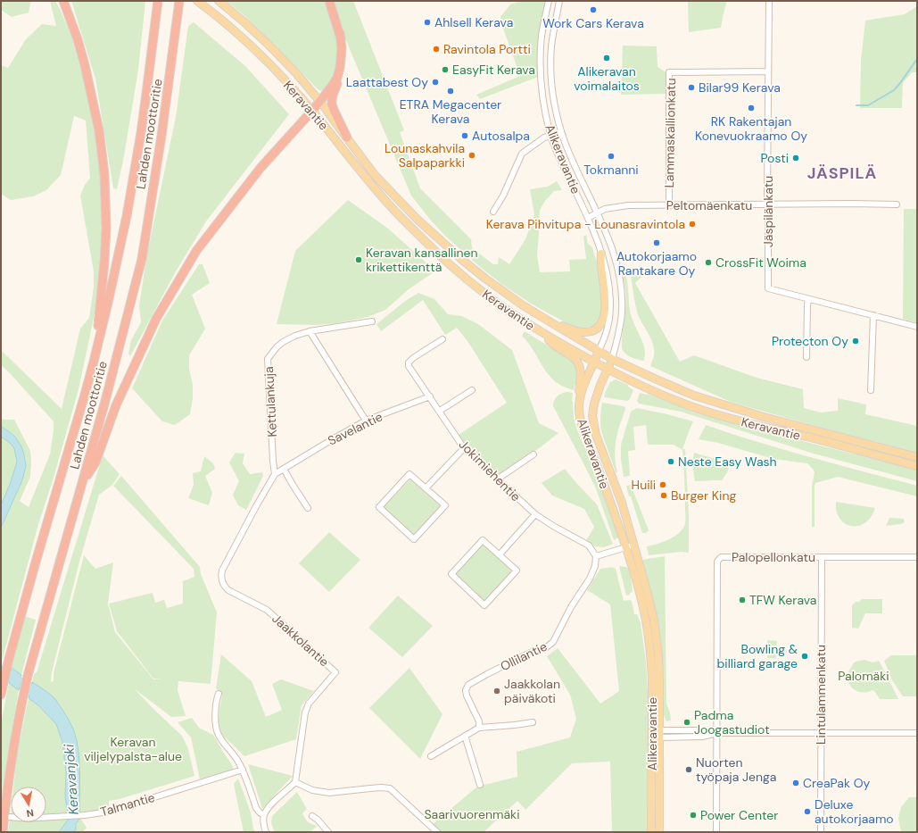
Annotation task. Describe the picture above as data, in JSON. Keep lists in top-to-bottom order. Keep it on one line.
{"streets":{"highway":["Lahden moottoritie"],"main road":["Keravantie","Alikeravantie"],"street":["Lammaskallionkatu","Peltomäenkatu","Jäspilänkatu","Kettulankuja","Savelantie","Jokimiehentie","Palopellonkatu","Jaakkolantie","Ollilantie","Lintulammenkatu","Talmantie"]},"crossings":[["Keravantie","Alikeravantie"],["Lammaskallionkatu","Peltomäenkatu"],["Lammaskallionkatu","Jäspilänkatu"],["Alikeravantie","Peltomäenkatu"],["Peltomäenkatu","Jäspilänkatu"],["Kettulankuja","Jaakkolantie"],["Savelantie","Jokimiehentie"],["Savelantie","Jaakkolantie"],["Jokimiehentie","Ollilantie"],["Palopellonkatu","Lintulammenkatu"]],"districts":["JÄSPILÄ"],"water":["Keravanjoki"],"parks":["Palomäki","Keravan viljelypalsta-alue","Saarivuorenmäki"],"places":["Work Cars Kerava","Ahlsell Kerava","Ravintola Portti","Alikeravan voimalaitos","EasyFit Kerava","Laattabest Oy","Bilar99 Kerava","ETRA Megacenter Kerava","RK Rakentajan Konevuokraamo Oy","Autosalpa","Lounaskahvila Salpaparkki","Tokmanni","Posti","Kerava Pihvitupa - Lounasravintola","Autokorjaamo Rantakare Oy","Keravan kansallinen krikettikenttä","CrossFit Woima","Protecton Oy","Neste Easy Wash","Huili","Burger King","TFW Kerava","Bowling & billiard garage","Jaakkolan päiväkoti","Padma Joogastudiot","Nuorten työpaja Jenga","CreaPak Oy","Deluxe autokorjaamo","Power Center"],"north":"bottom"}
